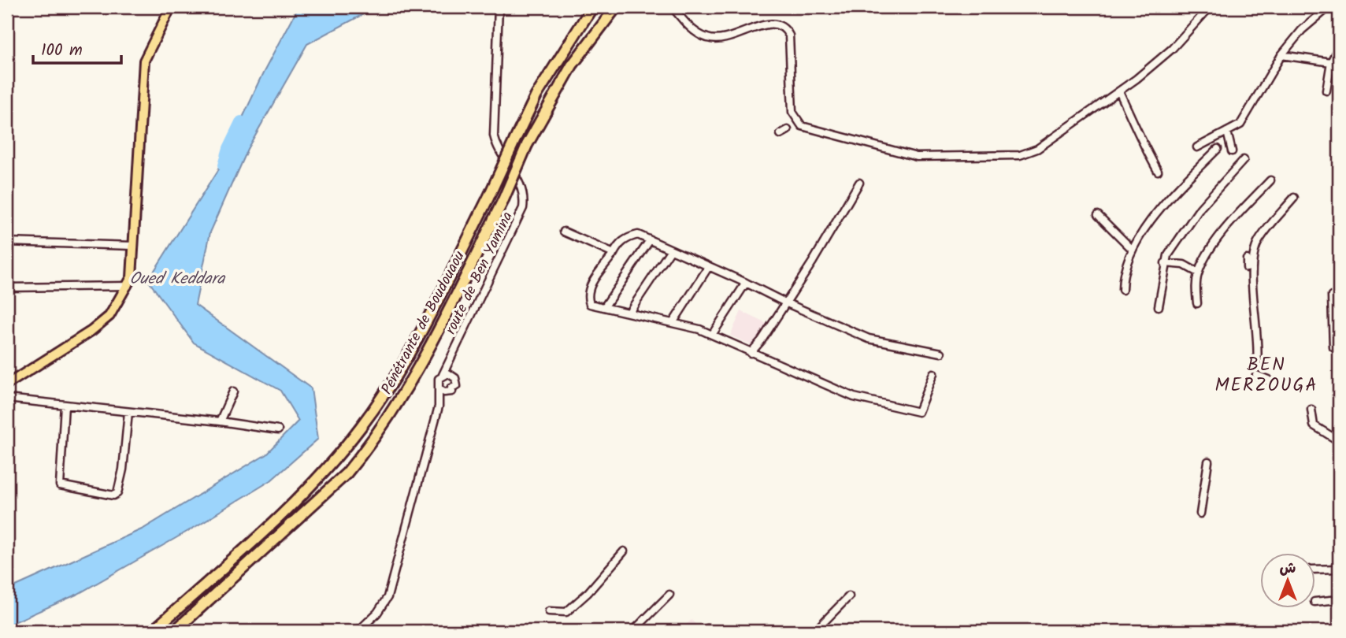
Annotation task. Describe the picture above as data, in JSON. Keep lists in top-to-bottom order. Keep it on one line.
{"streets":{"highway":["Pénétrante de Boudouaou"],"street":["route de Ben Yamina"]},"districts":["BEN MERZOUGA"],"water":["Oued Keddara"],"scale_bar":"100 m","north":"top"}
